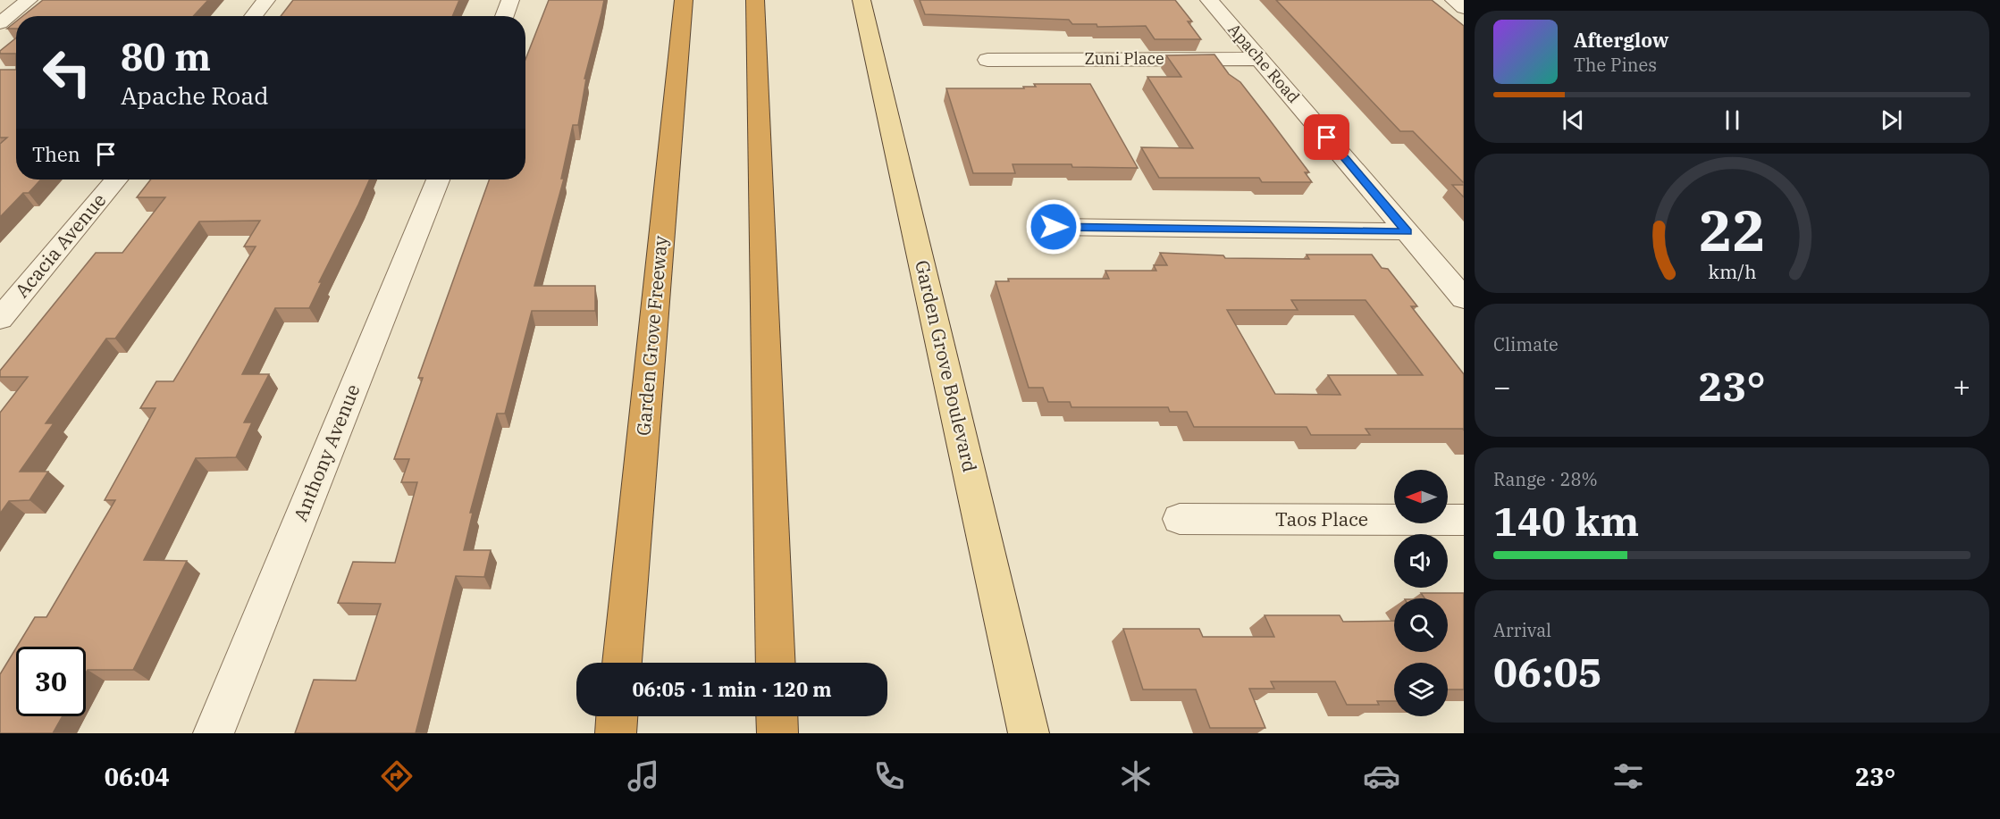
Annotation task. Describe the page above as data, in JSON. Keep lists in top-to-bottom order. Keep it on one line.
{"streets":{"highway":["Garden Grove Freeway"],"main road":["Garden Grove Boulevard"],"street":["Zuni Place","Apache Road","Acacia Avenue","Anthony Avenue","Taos Place"]},"crossings":[["Zuni Place","Apache Road"]],"north":"left","page":{"turn":["80 m","Apache Road"],"song":["Afterglow","The Pines"],"then":"Then","tile":["Climate",["Range · 28%","140 km"],["Arrival","06:05"]],"heat":["−","23°","+"],"limit":"30","trip":"06:05 · 1 min · 120 m","tabs":["06:04","23°"],"gauge":["22","km/h"]}}
